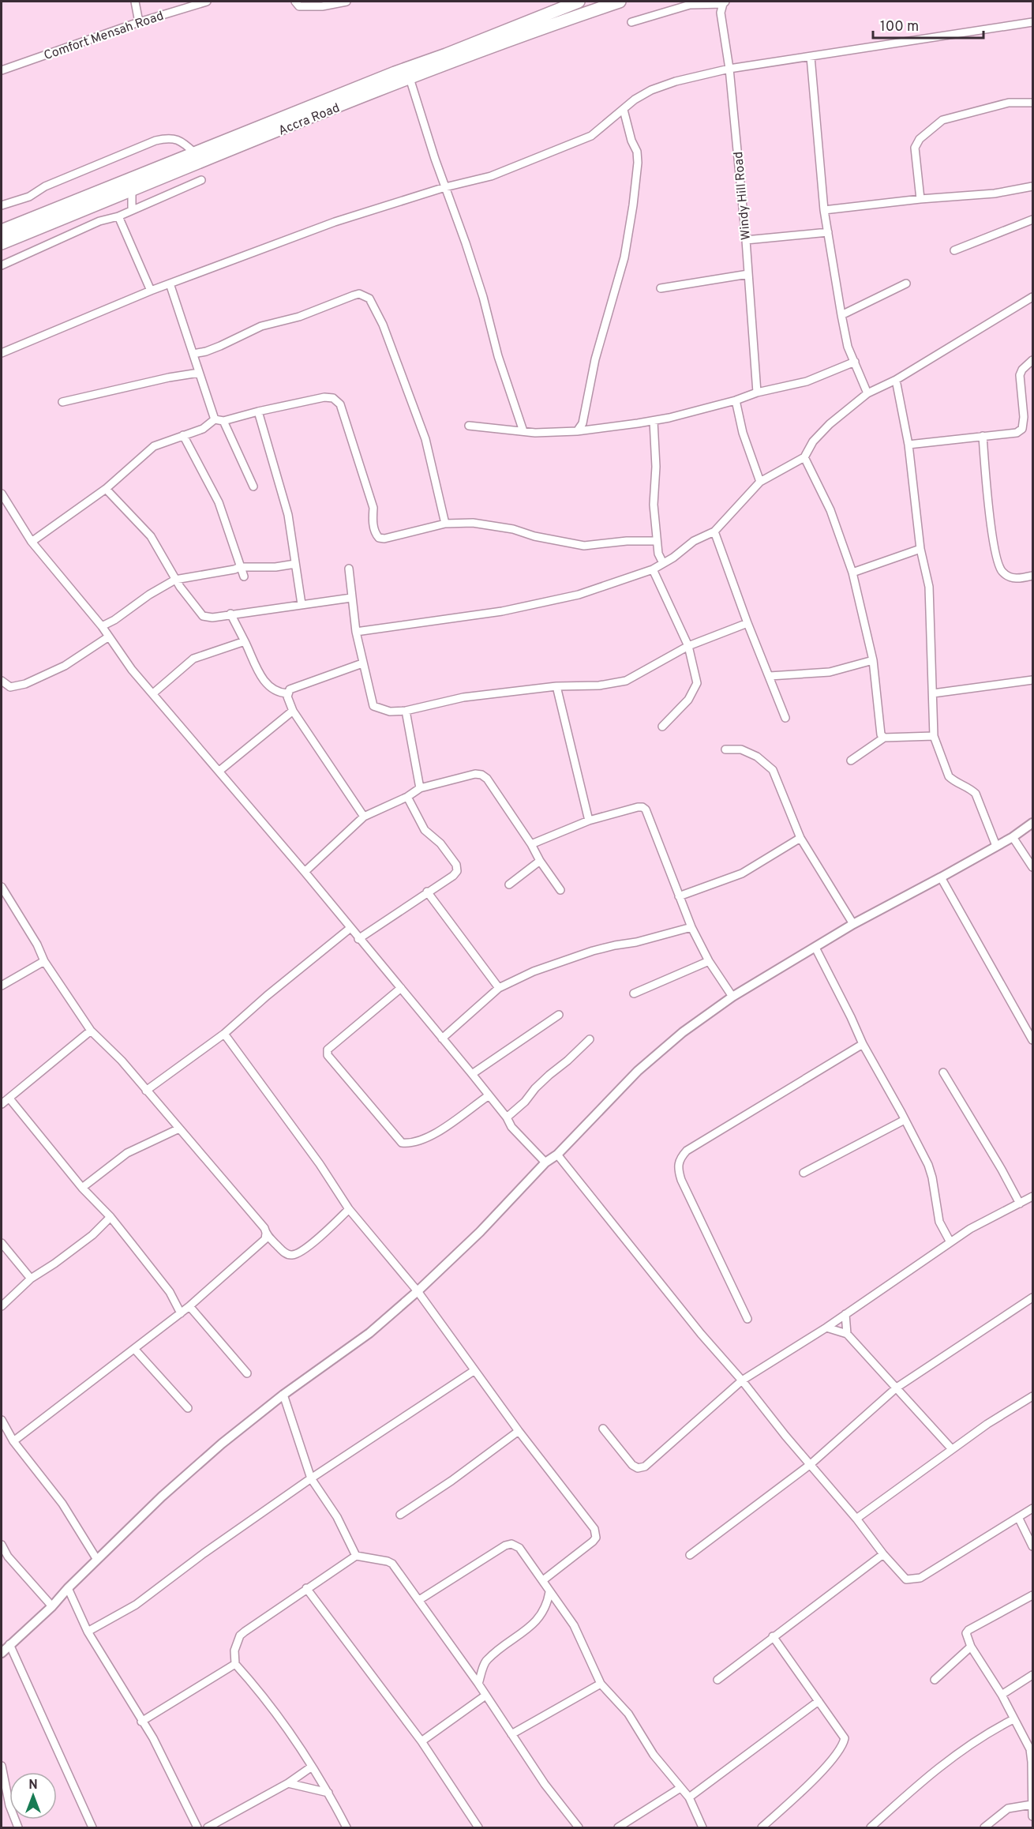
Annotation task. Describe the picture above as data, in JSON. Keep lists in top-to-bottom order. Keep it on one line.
{"streets":{"highway":["Accra Road"],"street":["Comfort Mensah Road","Windy Hill Road"]},"scale_bar":"100 m","north":"top"}
